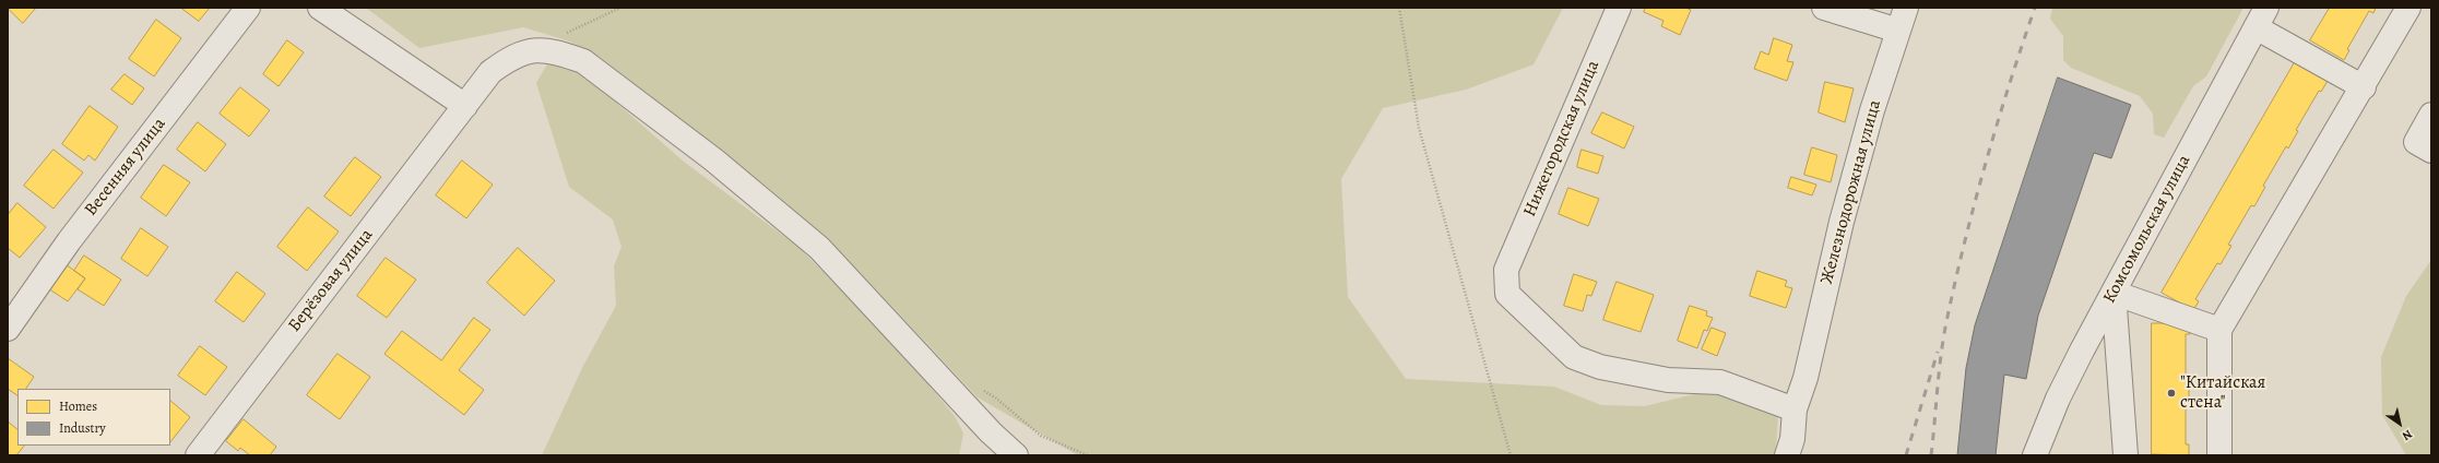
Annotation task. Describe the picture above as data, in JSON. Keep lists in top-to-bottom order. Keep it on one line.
{"streets":{"street":["Нижегородская улица","Весенняя улица","Железнодорожная улица","Комсомольская улица","Берёзовая улица"]},"crossings":[["Нижегородская улица","Железнодорожная улица"]],"places":["\"Китайская стена\""],"legend":["Homes","Industry"],"north":"bottom right"}
